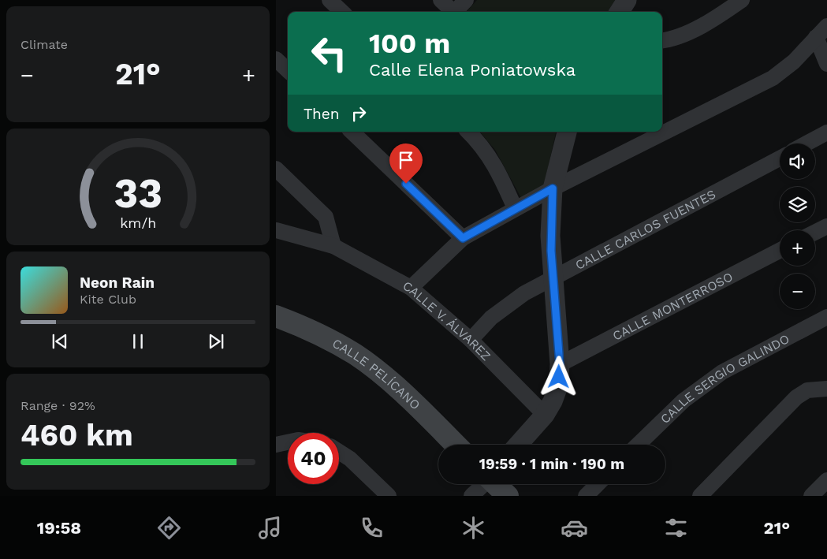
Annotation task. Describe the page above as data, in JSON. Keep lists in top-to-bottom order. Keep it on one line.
{"streets":{"main road":["CALLE PELÍCANO"],"street":["CALLE CARLOS FUENTES","CALLE MONTERROSO","CALLE V. ÁLVAREZ","CALLE SERGIO GALINDO"]},"crossings":[["CALLE CARLOS FUENTES","CALLE V. ÁLVAREZ"]],"page":{"tile":["Climate",["Range · 92%","460 km"]],"turn":["100 m","Calle Elena Poniatowska"],"heat":["−","21°","+"],"then":"Then","map_buttons":["+","−"],"song":["Neon Rain","Kite Club"],"limit":"40","trip":"19:59 · 1 min · 190 m","tabs":["19:58","21°"],"gauge":["33","km/h"]}}
